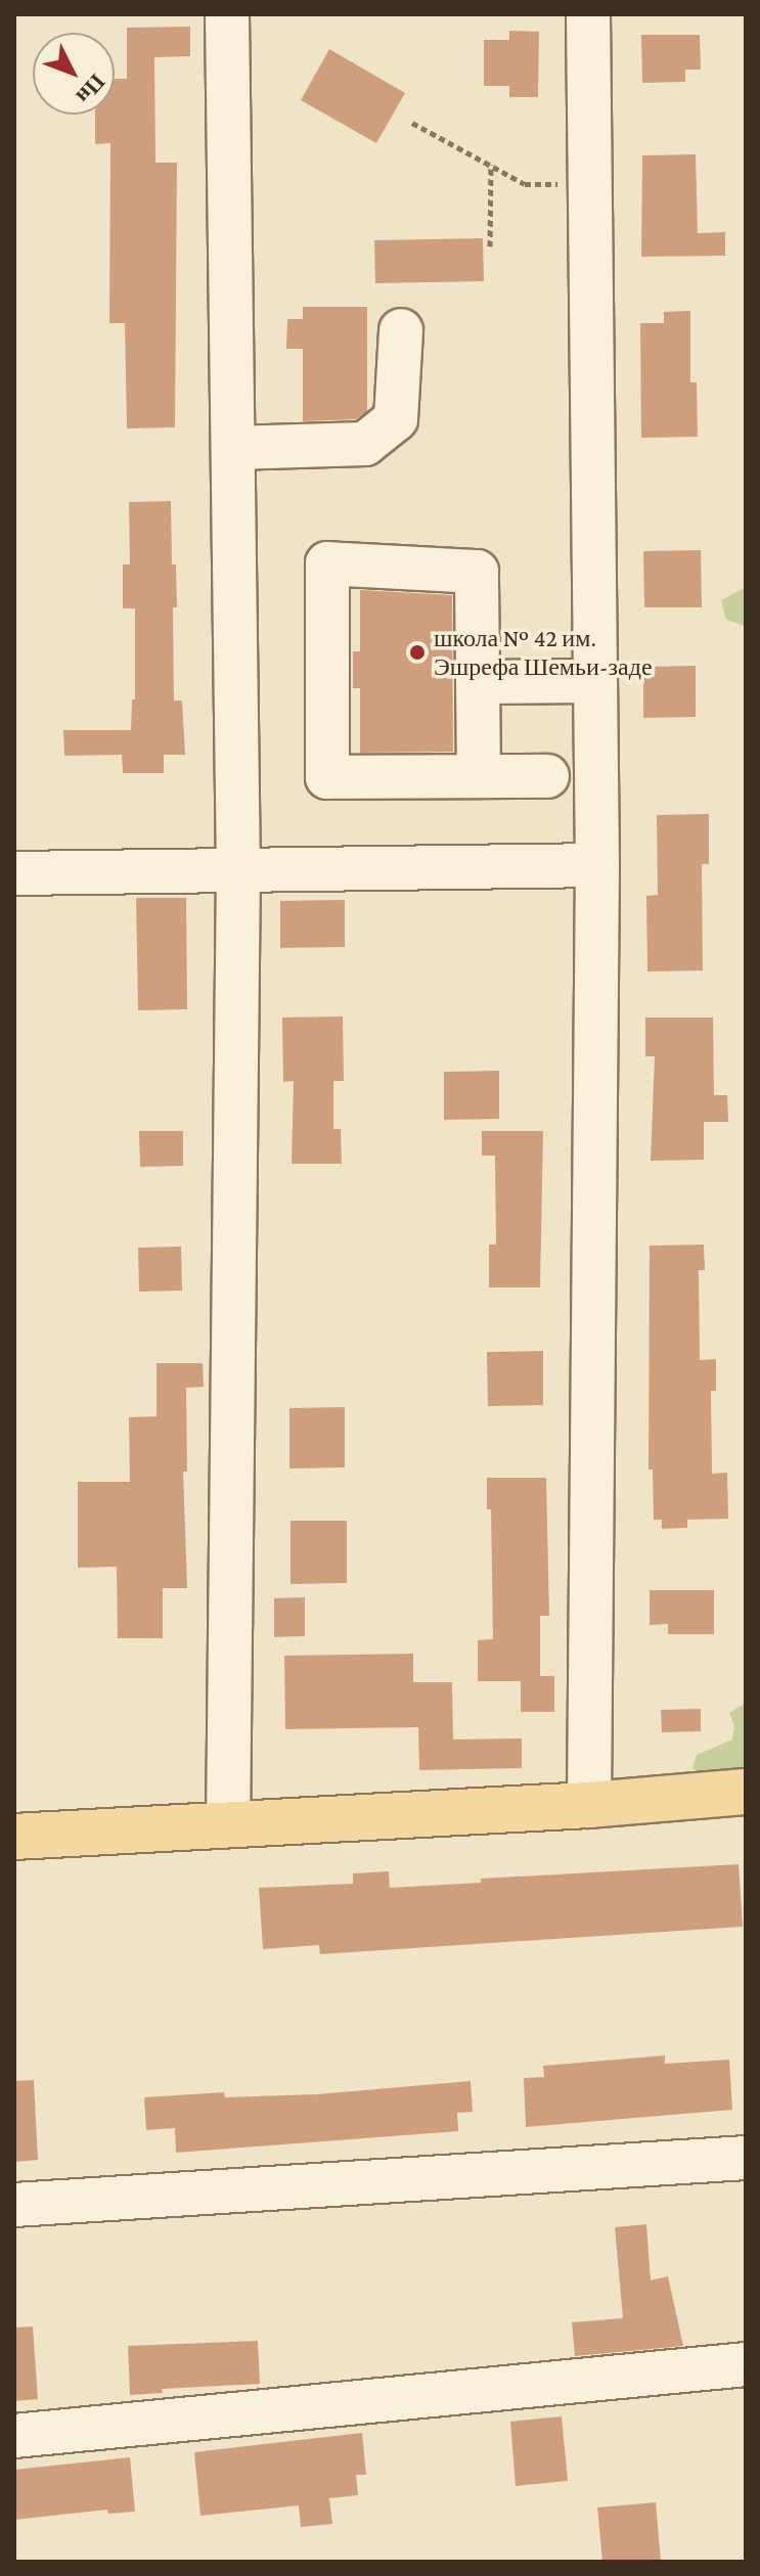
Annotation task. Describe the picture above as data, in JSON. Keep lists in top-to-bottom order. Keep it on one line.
{"places":["школа № 42 им. Эшрефа Шемьи-заде"],"north":"bottom right"}
